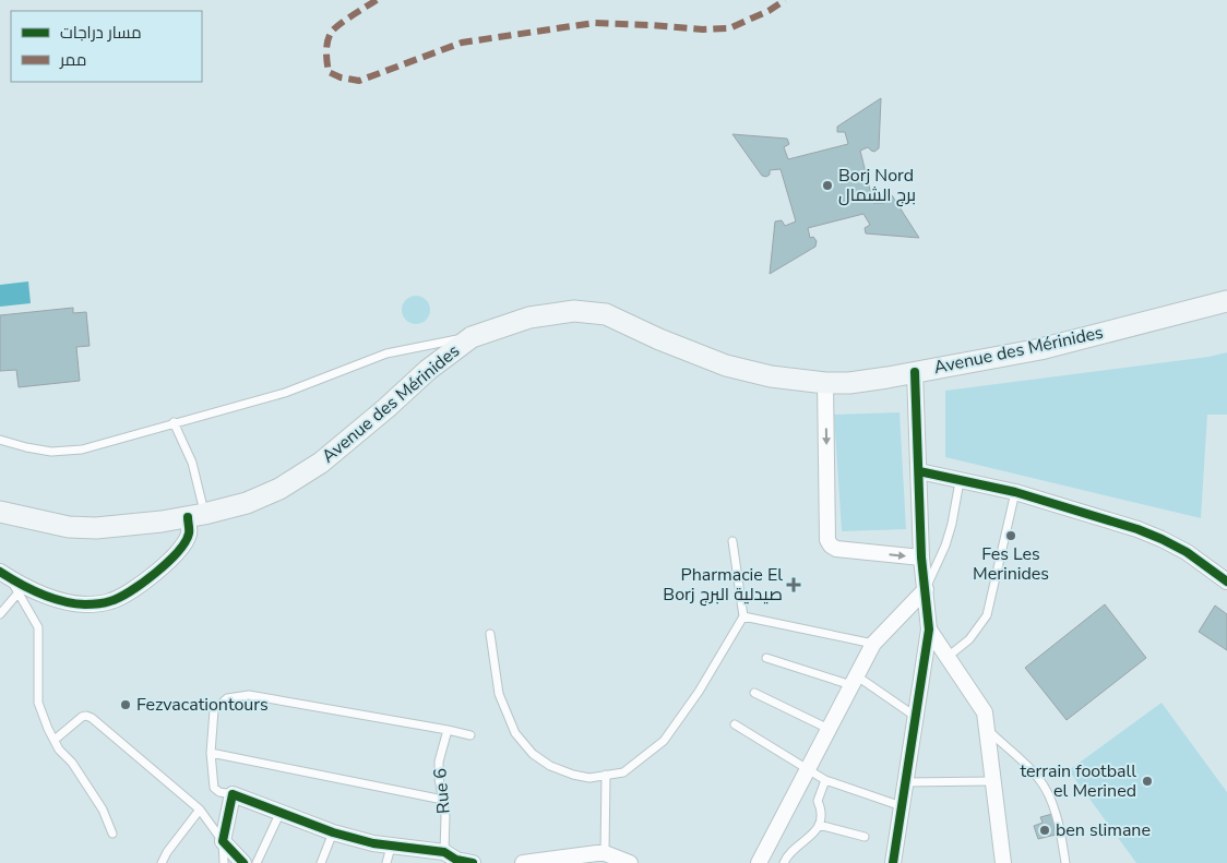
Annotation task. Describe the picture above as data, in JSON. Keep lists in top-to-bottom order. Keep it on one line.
{"streets":{"main road":["Avenue des Mérinides"],"lane":["Rue 6"]},"places":{"other":["Borj Nord برج الشمال","Fes Les Merinides","Fezvacationtours","terrain football el Merined","ben slimane"],"health":["Pharmacie El Borj صيدلية البرج"]},"legend":["مسار دراجات","ممر"]}
